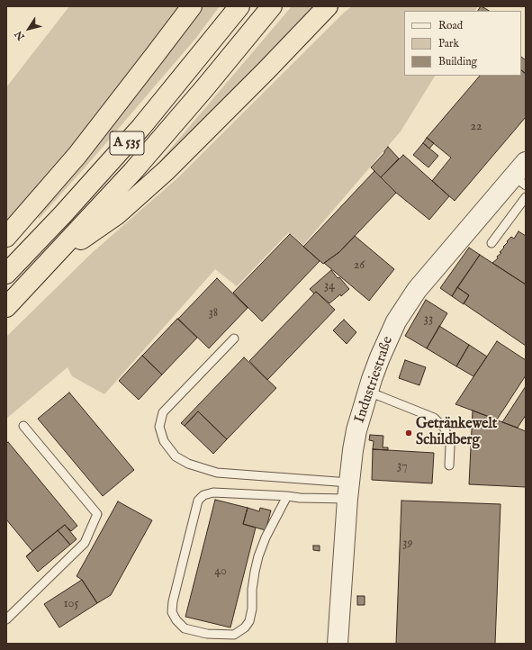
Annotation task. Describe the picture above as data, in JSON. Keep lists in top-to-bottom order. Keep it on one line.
{"streets":{"highway":["A 535"],"street":["Industriestraße"]},"places":["Getränkewelt Schildberg"],"house_numbers":["22","26","34","38","33","37","39","40","105"],"legend":["Road","Park","Building"],"north":"bottom left"}
